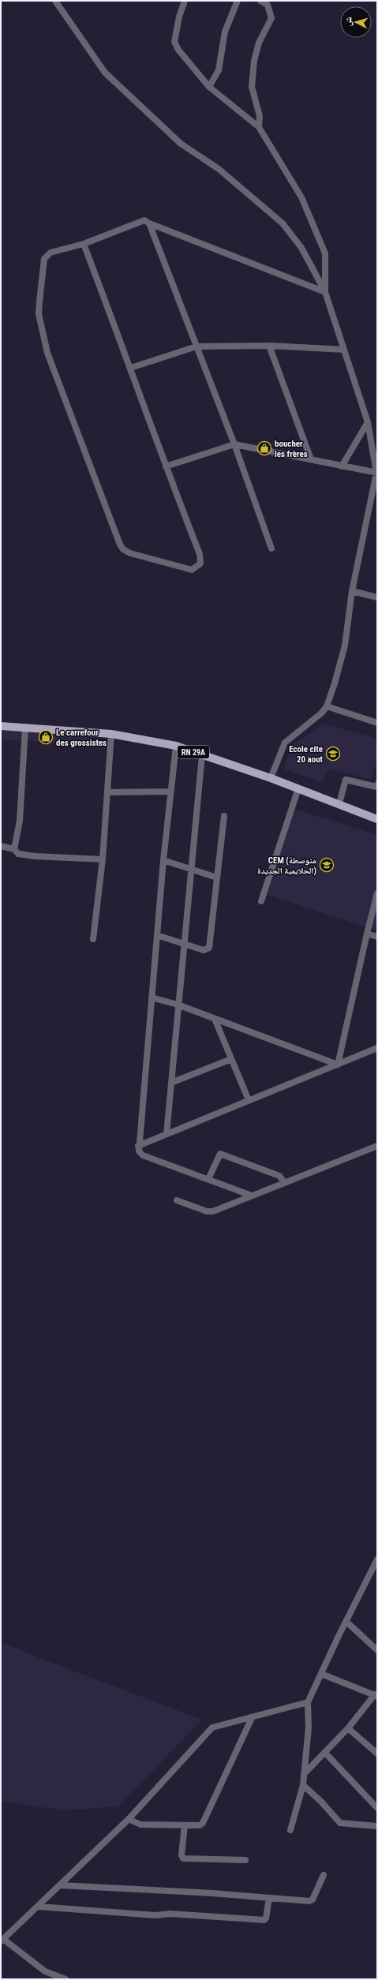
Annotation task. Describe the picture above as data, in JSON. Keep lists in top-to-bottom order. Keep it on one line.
{"streets":{"main road":["RN 29A"]},"places":{"shop":["boucher les frères","Le carrefour des grossistes"],"school or university":["Ecole cite 20 aout","CEM (متوسطة الحلايمية الجديدة)"]},"north":"left"}
